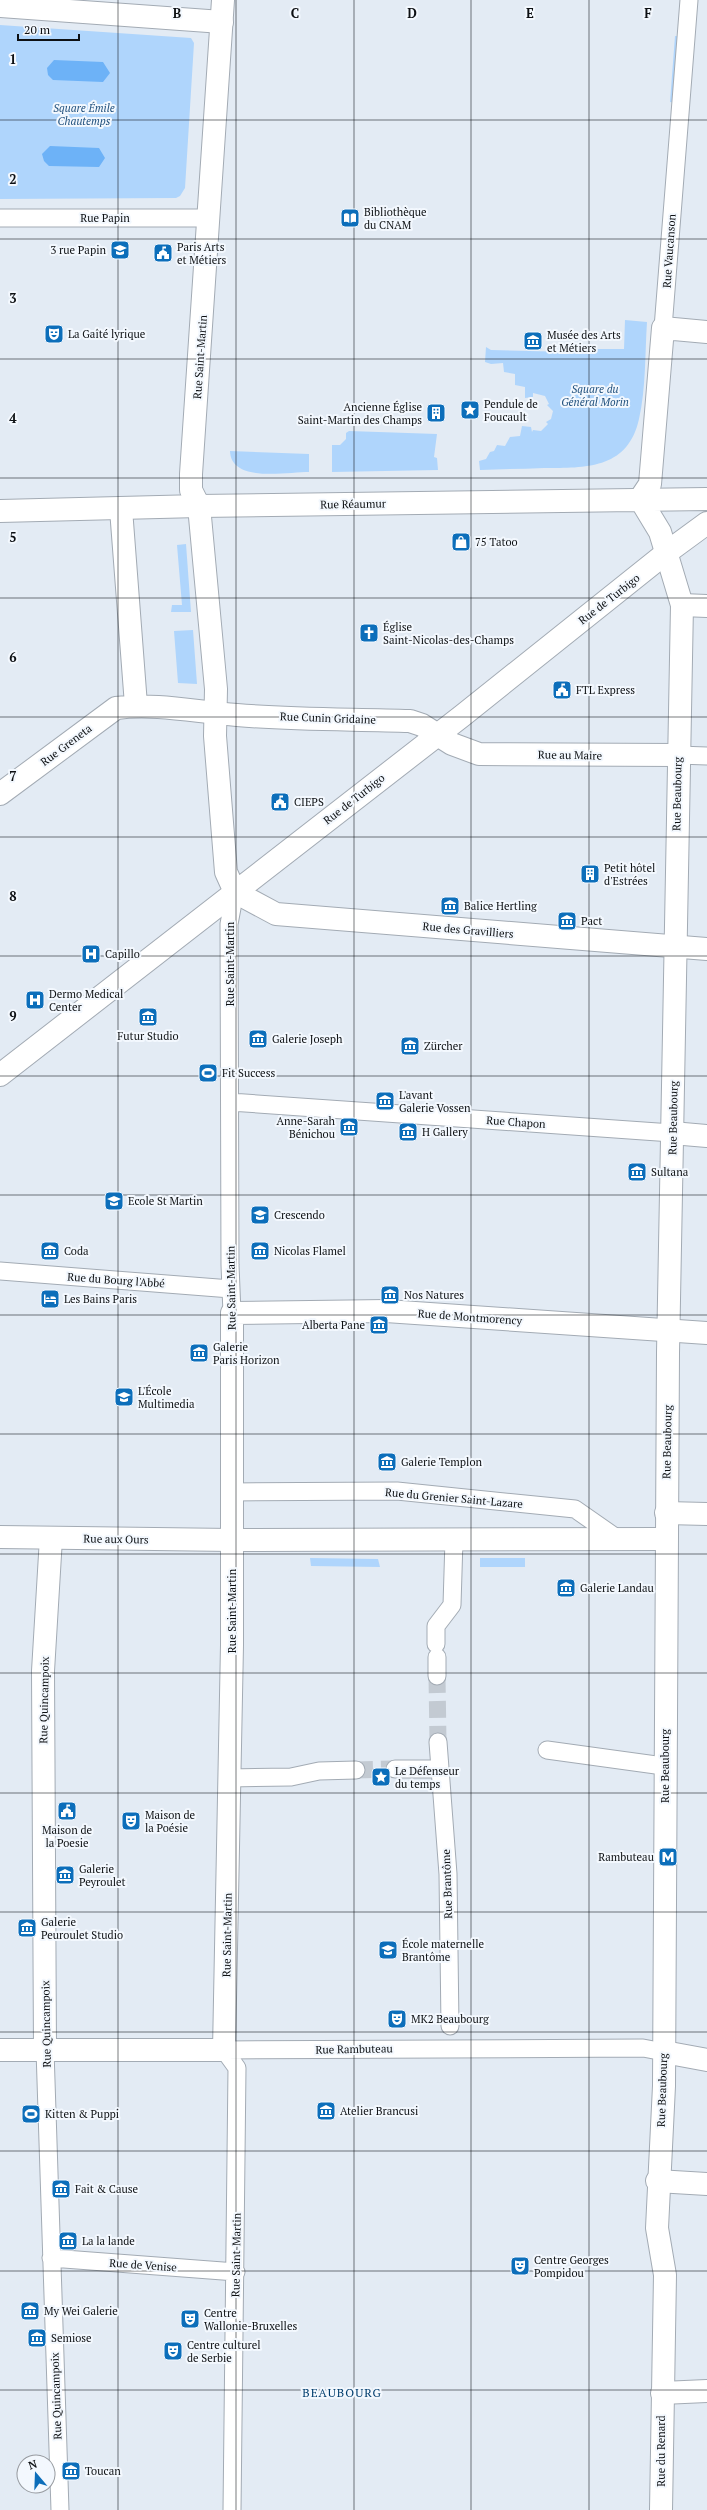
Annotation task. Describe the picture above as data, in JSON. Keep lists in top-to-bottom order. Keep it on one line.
{"streets":{"street":["Rue Papin","Rue Vaucanson","Rue Saint-Martin","Rue Réaumur","Rue de Turbigo","Rue Cunin Gridaine","Rue Greneta","Rue au Maire","Rue Beaubourg","Rue des Gravilliers","Rue Chapon","Rue du Bourg l'Abbé","Rue de Montmorency","Rue du Grenier Saint-Lazare","Rue aux Ours","Rue Quincampoix","Rue Brantôme","Rue Rambuteau","Rue de Venise","Rue du Renard"]},"crossings":[["Rue Papin","Rue Saint-Martin"],["Rue Vaucanson","Rue Réaumur"],["Rue Vaucanson","Rue Beaubourg"],["Rue Saint-Martin","Rue Réaumur"],["Rue Saint-Martin","Rue de Turbigo"],["Rue Saint-Martin","Rue Cunin Gridaine"],["Rue Saint-Martin","Rue des Gravilliers"],["Rue Saint-Martin","Rue Chapon"],["Rue Saint-Martin","Rue du Bourg l'Abbé"],["Rue Saint-Martin","Rue de Montmorency"],["Rue Saint-Martin","Rue du Grenier Saint-Lazare"],["Rue Saint-Martin","Rue aux Ours"],["Rue Saint-Martin","Rue Rambuteau"],["Rue Saint-Martin","Rue de Venise"],["Rue Réaumur","Rue Beaubourg"],["Rue de Turbigo","Rue Cunin Gridaine"],["Rue de Turbigo","Rue au Maire"],["Rue de Turbigo","Rue Beaubourg"],["Rue de Turbigo","Rue des Gravilliers"],["Rue Cunin Gridaine","Rue au Maire"],["Rue au Maire","Rue Beaubourg"],["Rue Beaubourg","Rue des Gravilliers"],["Rue Beaubourg","Rue Chapon"],["Rue Beaubourg","Rue de Montmorency"],["Rue Beaubourg","Rue Rambuteau"],["Rue Beaubourg","Rue du Renard"],["Rue aux Ours","Rue Quincampoix"],["Rue Quincampoix","Rue Rambuteau"],["Rue Quincampoix","Rue de Venise"],["Rue Brantôme","Rue Rambuteau"]],"districts":["BEAUBOURG"],"parks":["Square Émile Chautemps","Square du Général Morin"],"places":{"library":["Bibliothèque du CNAM"],"school or university":["3 rue Papin","Ecole St Martin","Crescendo","L'École Multimedia","École maternelle Brantôme"],"public building":["Paris Arts et Métiers","FTL Express","CIEPS","Maison de la Poesie"],"theatre":["La Gaîté lyrique","Maison de la Poésie","MK2 Beaubourg","Centre Georges Pompidou","Centre Wallonie-Bruxelles","Centre culturel de Serbie"],"museum":["Musée des Arts et Métiers","Balice Hertling","Pact","Futur Studio","Galerie Joseph","Zürcher","L'avant Galerie Vossen","Anne-Sarah Bénichou","H Gallery","Sultana","Coda","Nicolas Flamel","Nos Natures","Alberta Pane","Galerie Paris Horizon","Galerie Templon","Galerie Landau","Galerie Peyroulet","Galerie Peuroulet Studio","Atelier Brancusi","Fait & Cause","La la lande","My Wei Galerie","Semiose","Toucan"],"place":["Pendule de Foucault","Le Défenseur du temps"],"building":["Ancienne Église Saint-Martin des Champs","Petit hôtel d'Estrées"],"shop":["75 Tatoo"],"church":["Église Saint-Nicolas-des-Champs"],"hospital":["Capillo","Dermo Medical Center"],"sports":["Fit Success","Kitten & Puppi"],"hotel":["Les Bains Paris"],"metro station":["Rambuteau"]},"scale_bar":"20 m","north":"top","grid":{"columns":["B","C","D","E","F"],"rows":["1","2","3","4","5","6","7","8","9"]}}
